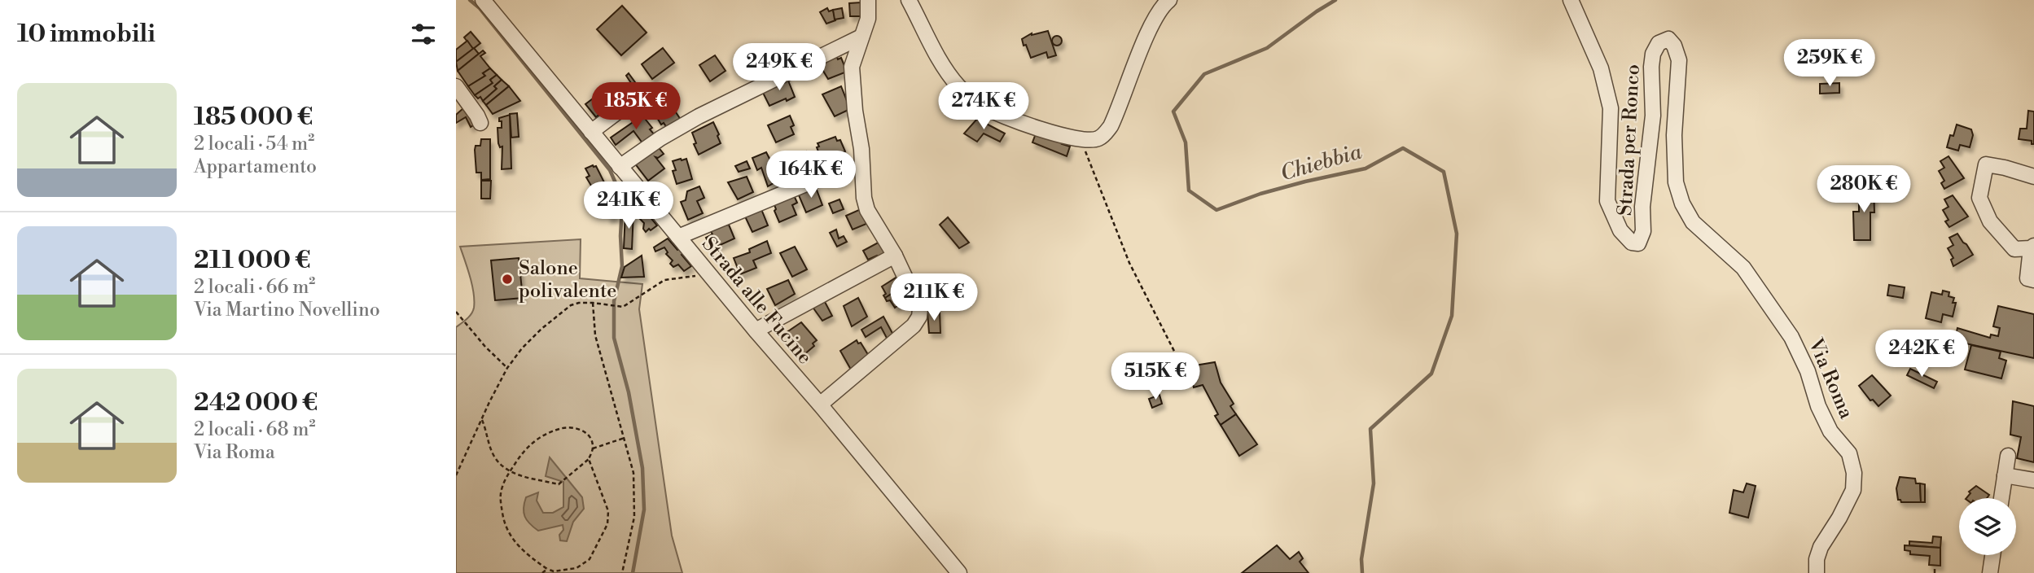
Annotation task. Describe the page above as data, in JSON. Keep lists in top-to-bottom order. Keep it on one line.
{"streets":{"street":["Strada per Ronco","Strada alle Fucine","Via Roma"]},"crossings":[["Strada per Ronco","Via Roma"]],"water":["Chiebbia"],"places":["Salone polivalente"],"page":{"heading":"10 immobili","price":["259K €","249K €","185K €","274K €","164K €","280K €","241K €","211K €","242K €","515K €"],"list":[{"name":"185 000 €","note":"2 locali · 54 m² · Appartamento"},{"name":"211 000 €","note":"2 locali · 66 m² · Via Martino Novellino"},{"name":"242 000 €","note":"2 locali · 68 m² · Via Roma"}]}}
